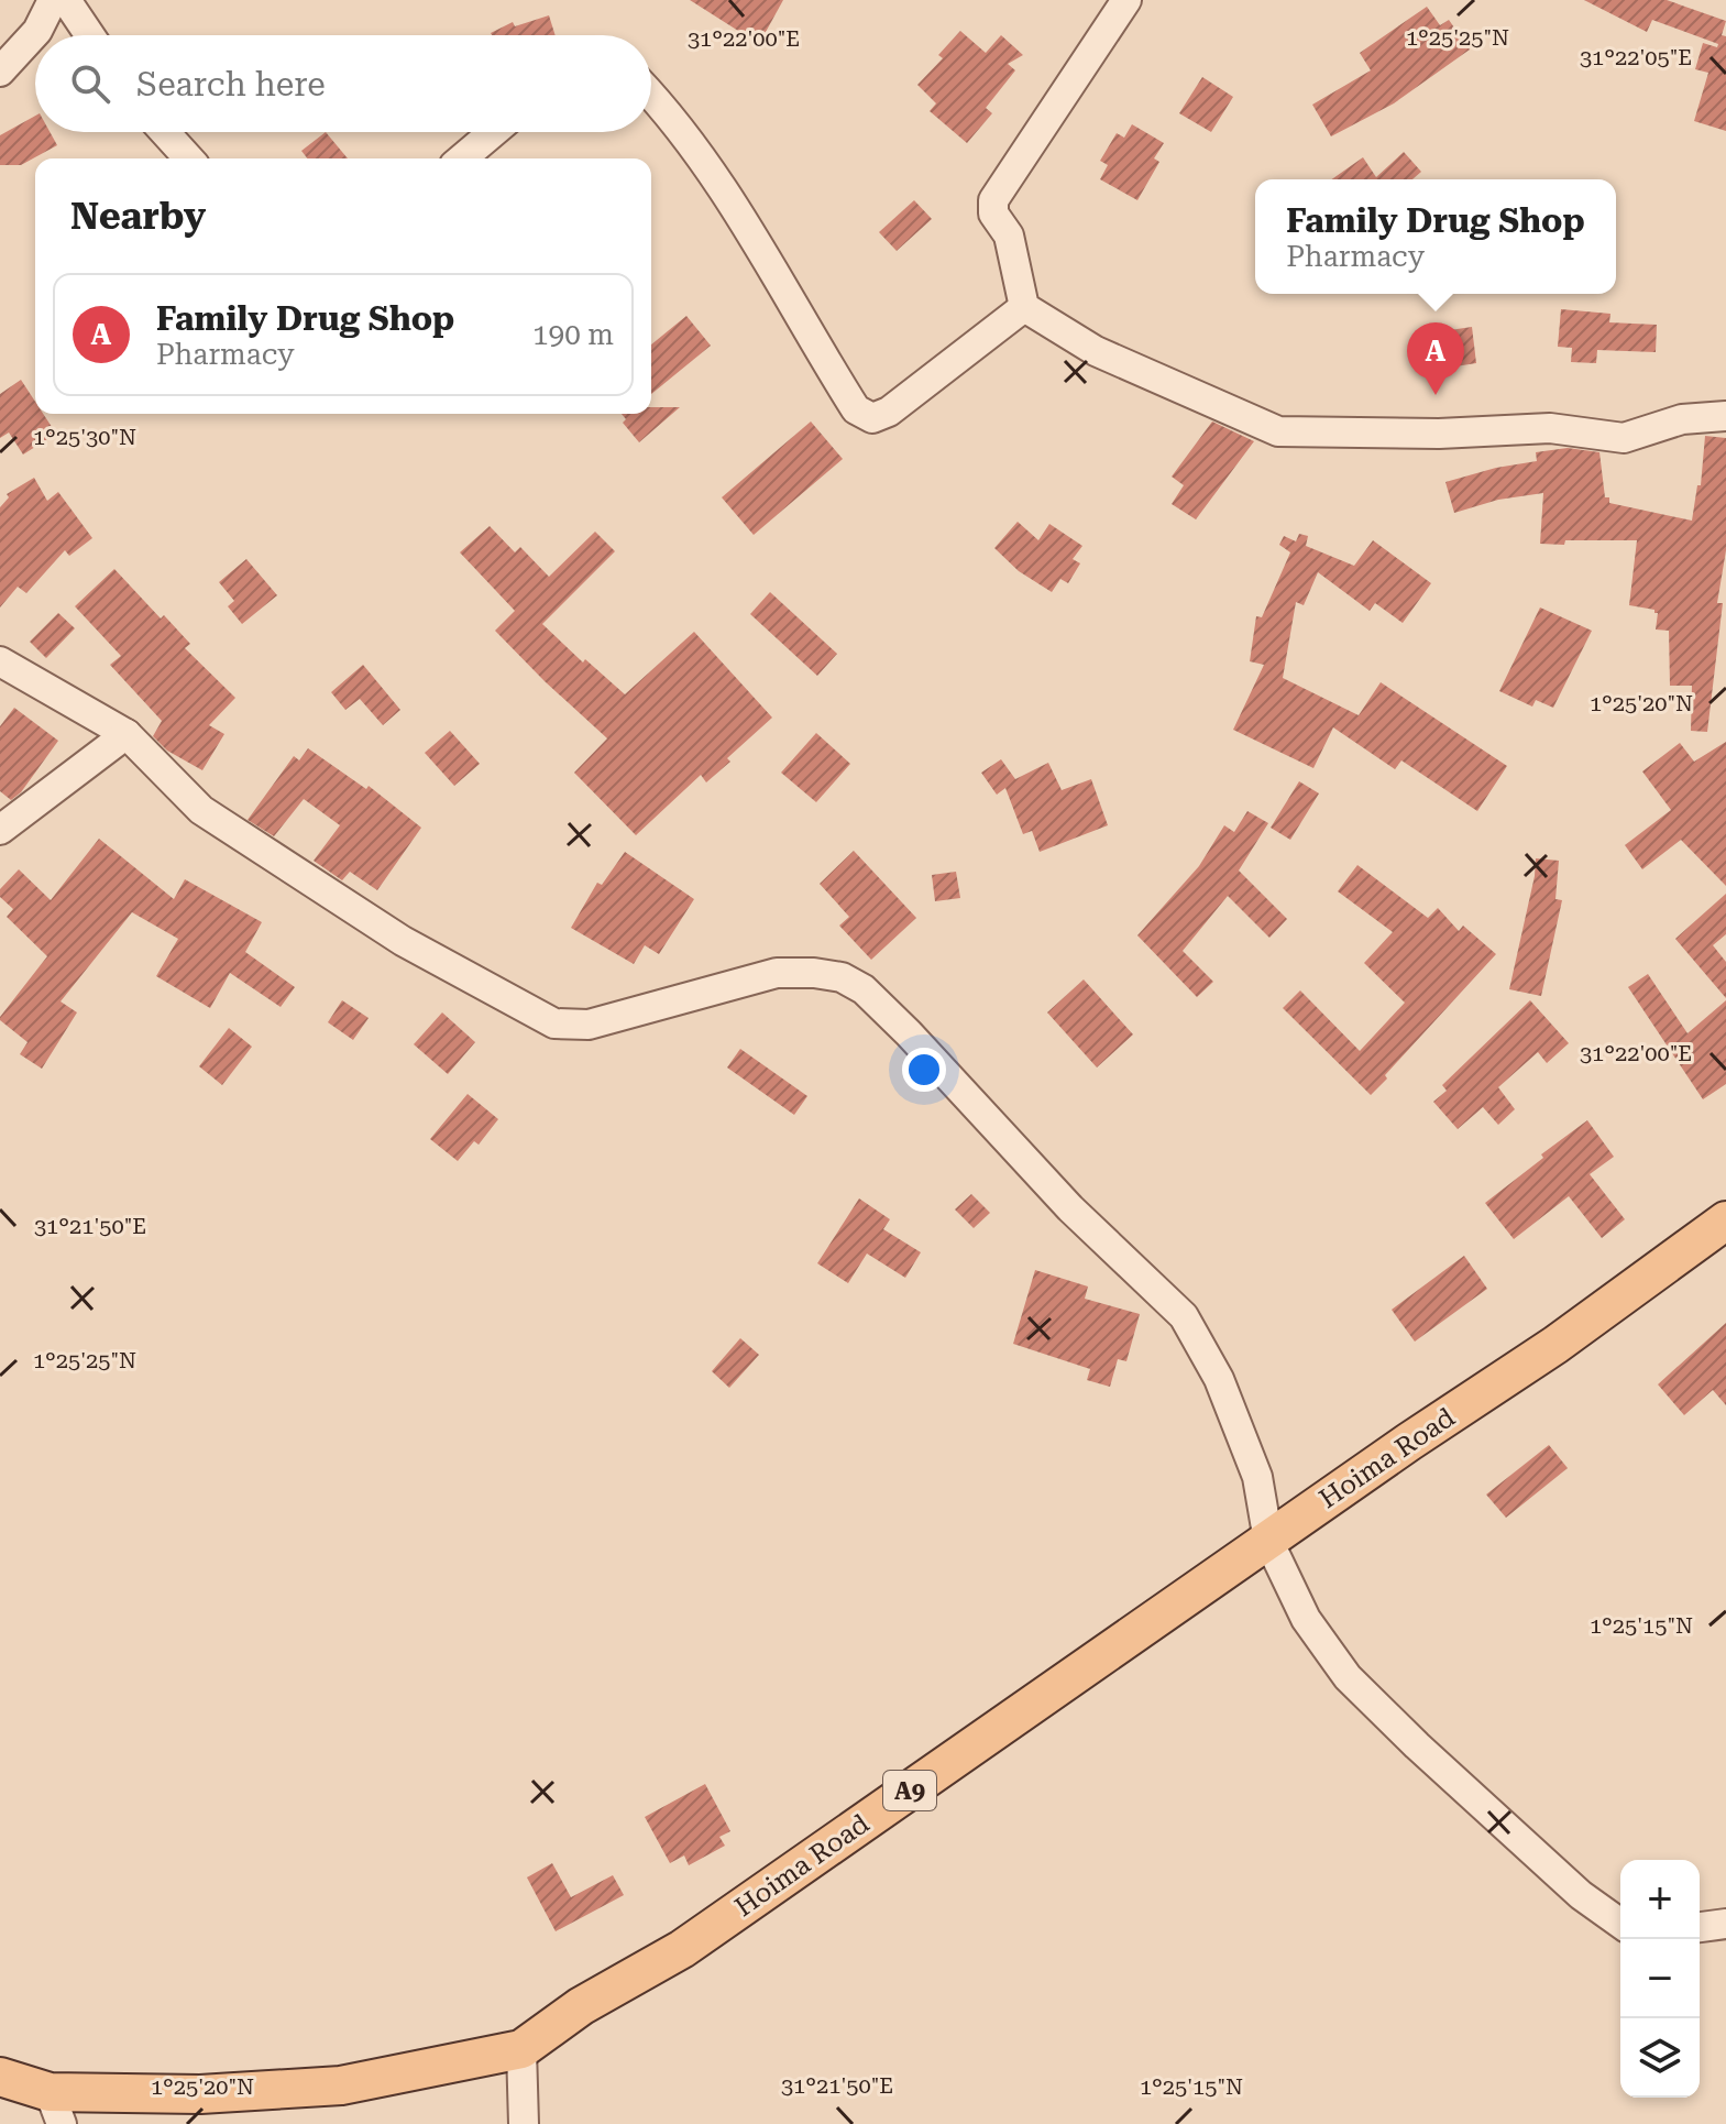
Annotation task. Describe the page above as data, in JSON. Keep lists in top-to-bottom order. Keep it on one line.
{"streets":{"main road":["Hoima Road","A9"]},"page":{"search":"Search here","heading":"Nearby","popup":["Family Drug Shop","Pharmacy"],"list":[{"mark":"A","name":"Family Drug Shop","note":"Pharmacy","value":"190 m"}],"pins":"A","map_buttons":["+","−"]},"coordinates":["1°25'25\"N","31°22'00\"E","31°22'05\"E","1°25'30\"N","1°25'20\"N","31°21'50\"E","1°25'15\"N"]}
